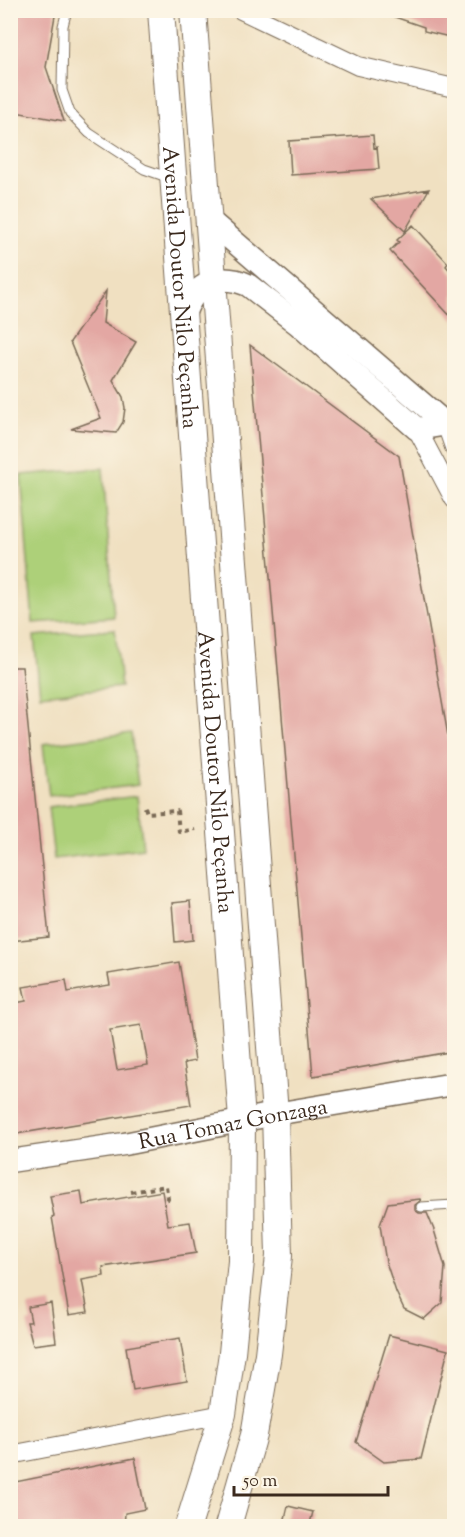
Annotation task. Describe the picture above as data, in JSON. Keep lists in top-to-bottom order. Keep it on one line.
{"streets":{"main road":["Avenida Doutor Nilo Peçanha"],"street":["Rua Tomaz Gonzaga"]},"crossings":[["Avenida Doutor Nilo Peçanha","Rua Tomaz Gonzaga"]],"scale_bar":"50 m"}
